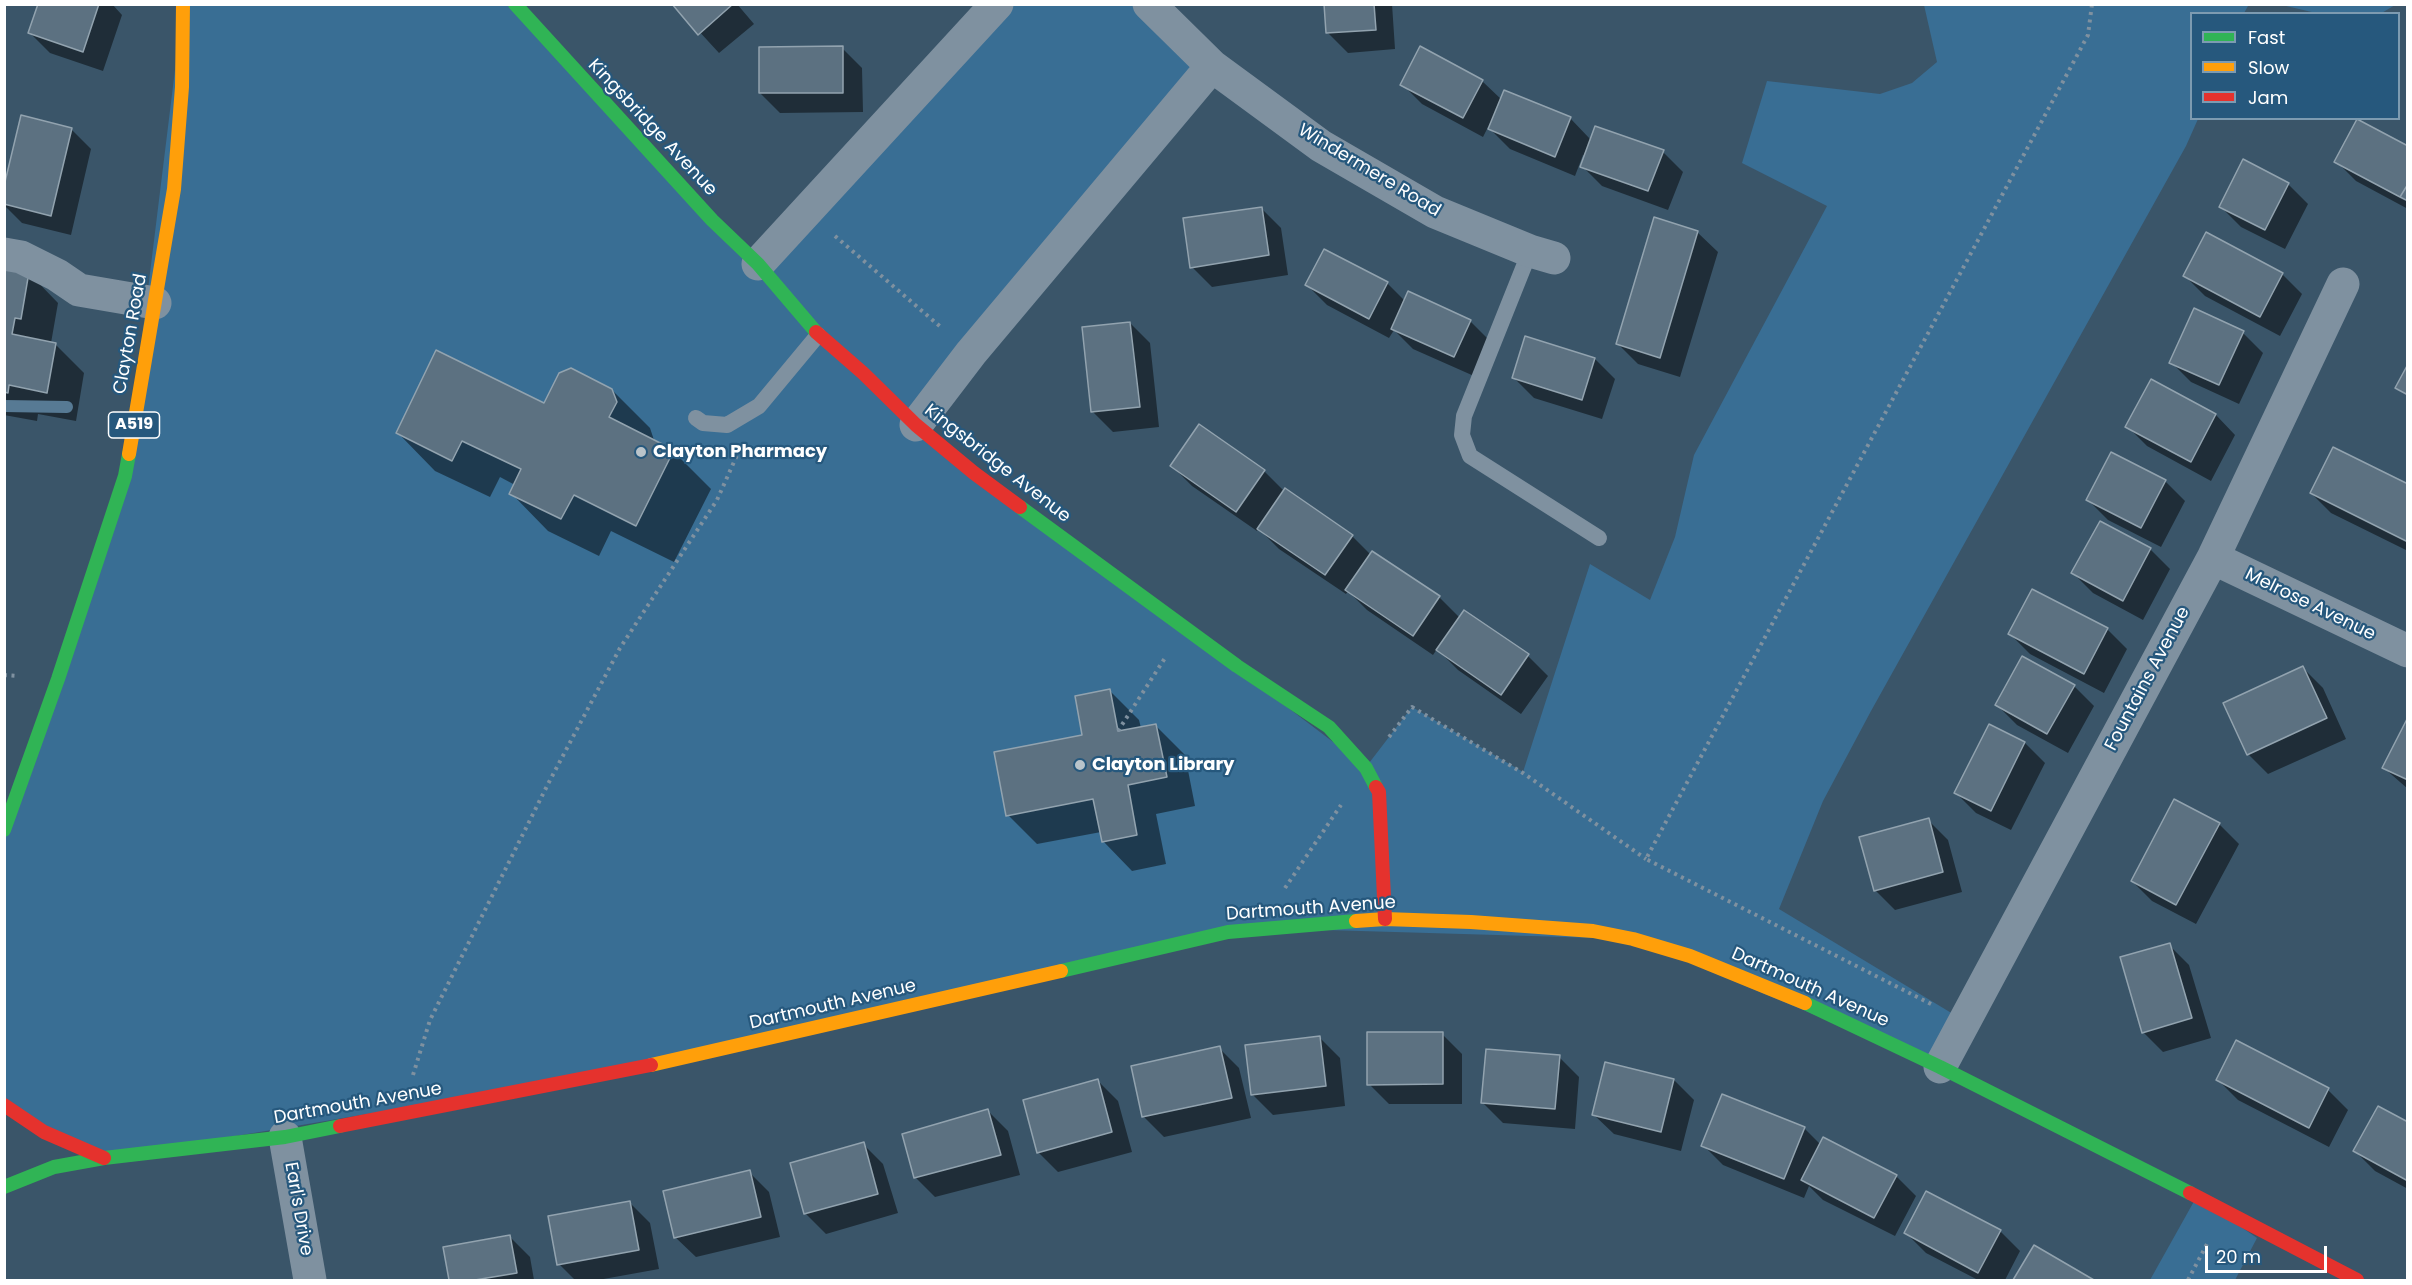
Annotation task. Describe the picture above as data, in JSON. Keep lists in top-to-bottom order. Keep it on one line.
{"streets":{"street":["Kingsbridge Avenue","Windermere Road","Clayton Road","A519","Melrose Avenue","Fountains Avenue","Dartmouth Avenue","Earl's Drive"]},"crossings":[["Kingsbridge Avenue","Dartmouth Avenue"],["Melrose Avenue","Fountains Avenue"],["Fountains Avenue","Dartmouth Avenue"],["Dartmouth Avenue","Earl's Drive"]],"places":["Clayton Pharmacy","Clayton Library"],"legend":["Fast","Slow","Jam"],"scale_bar":"20 m"}
